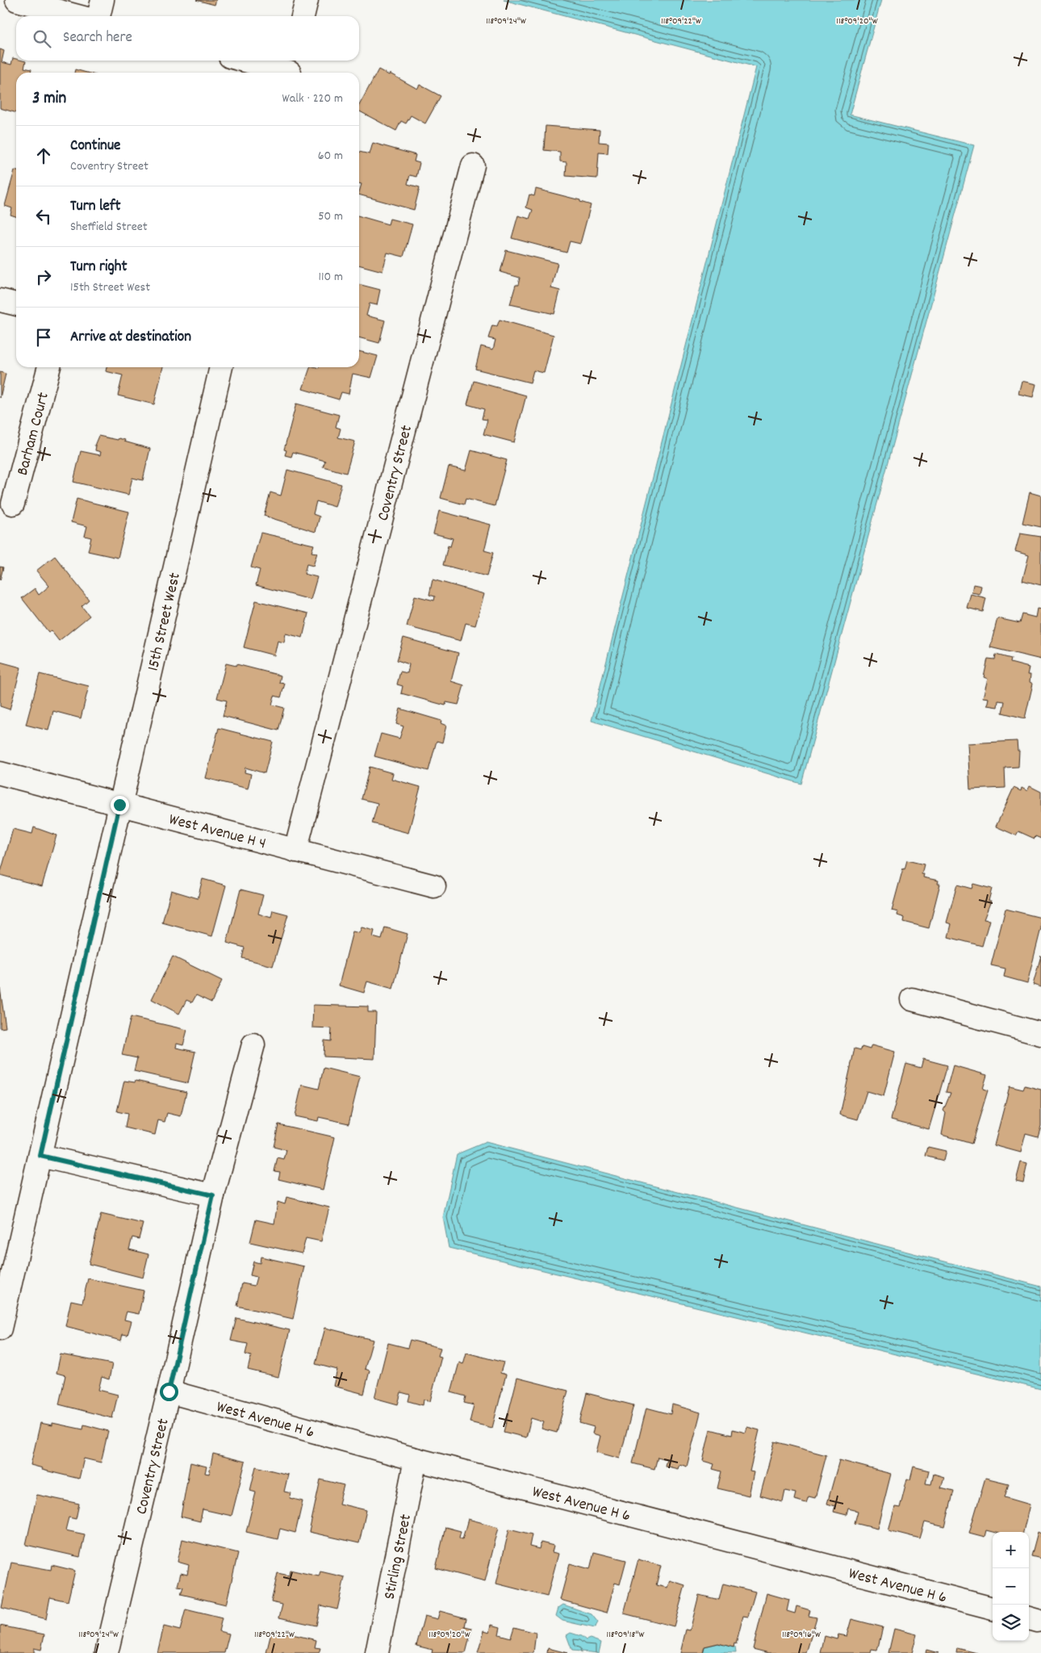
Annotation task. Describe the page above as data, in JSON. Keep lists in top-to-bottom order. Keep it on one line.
{"streets":{"street":["Barham Court","Coventry Street","15th Street West","West Avenue H 4","West Avenue H 6","Stirling Street"]},"crossings":[["Coventry Street","West Avenue H 4"],["Coventry Street","West Avenue H 6"],["15th Street West","West Avenue H 4"],["West Avenue H 6","Stirling Street"]],"page":{"search":"Search here","heading":["3 min","Walk · 220 m"],"list":[["Continue","Coventry Street","60 m"],["Turn left","Sheffield Street","50 m"],["Turn right","15th Street West","110 m"],"Arrive at destination"],"map_buttons":["+","−"]},"coordinates":["118°09'24\"W","118°09'22\"W","118°09'20\"W","118°09'18\"W","118°09'16\"W"]}
